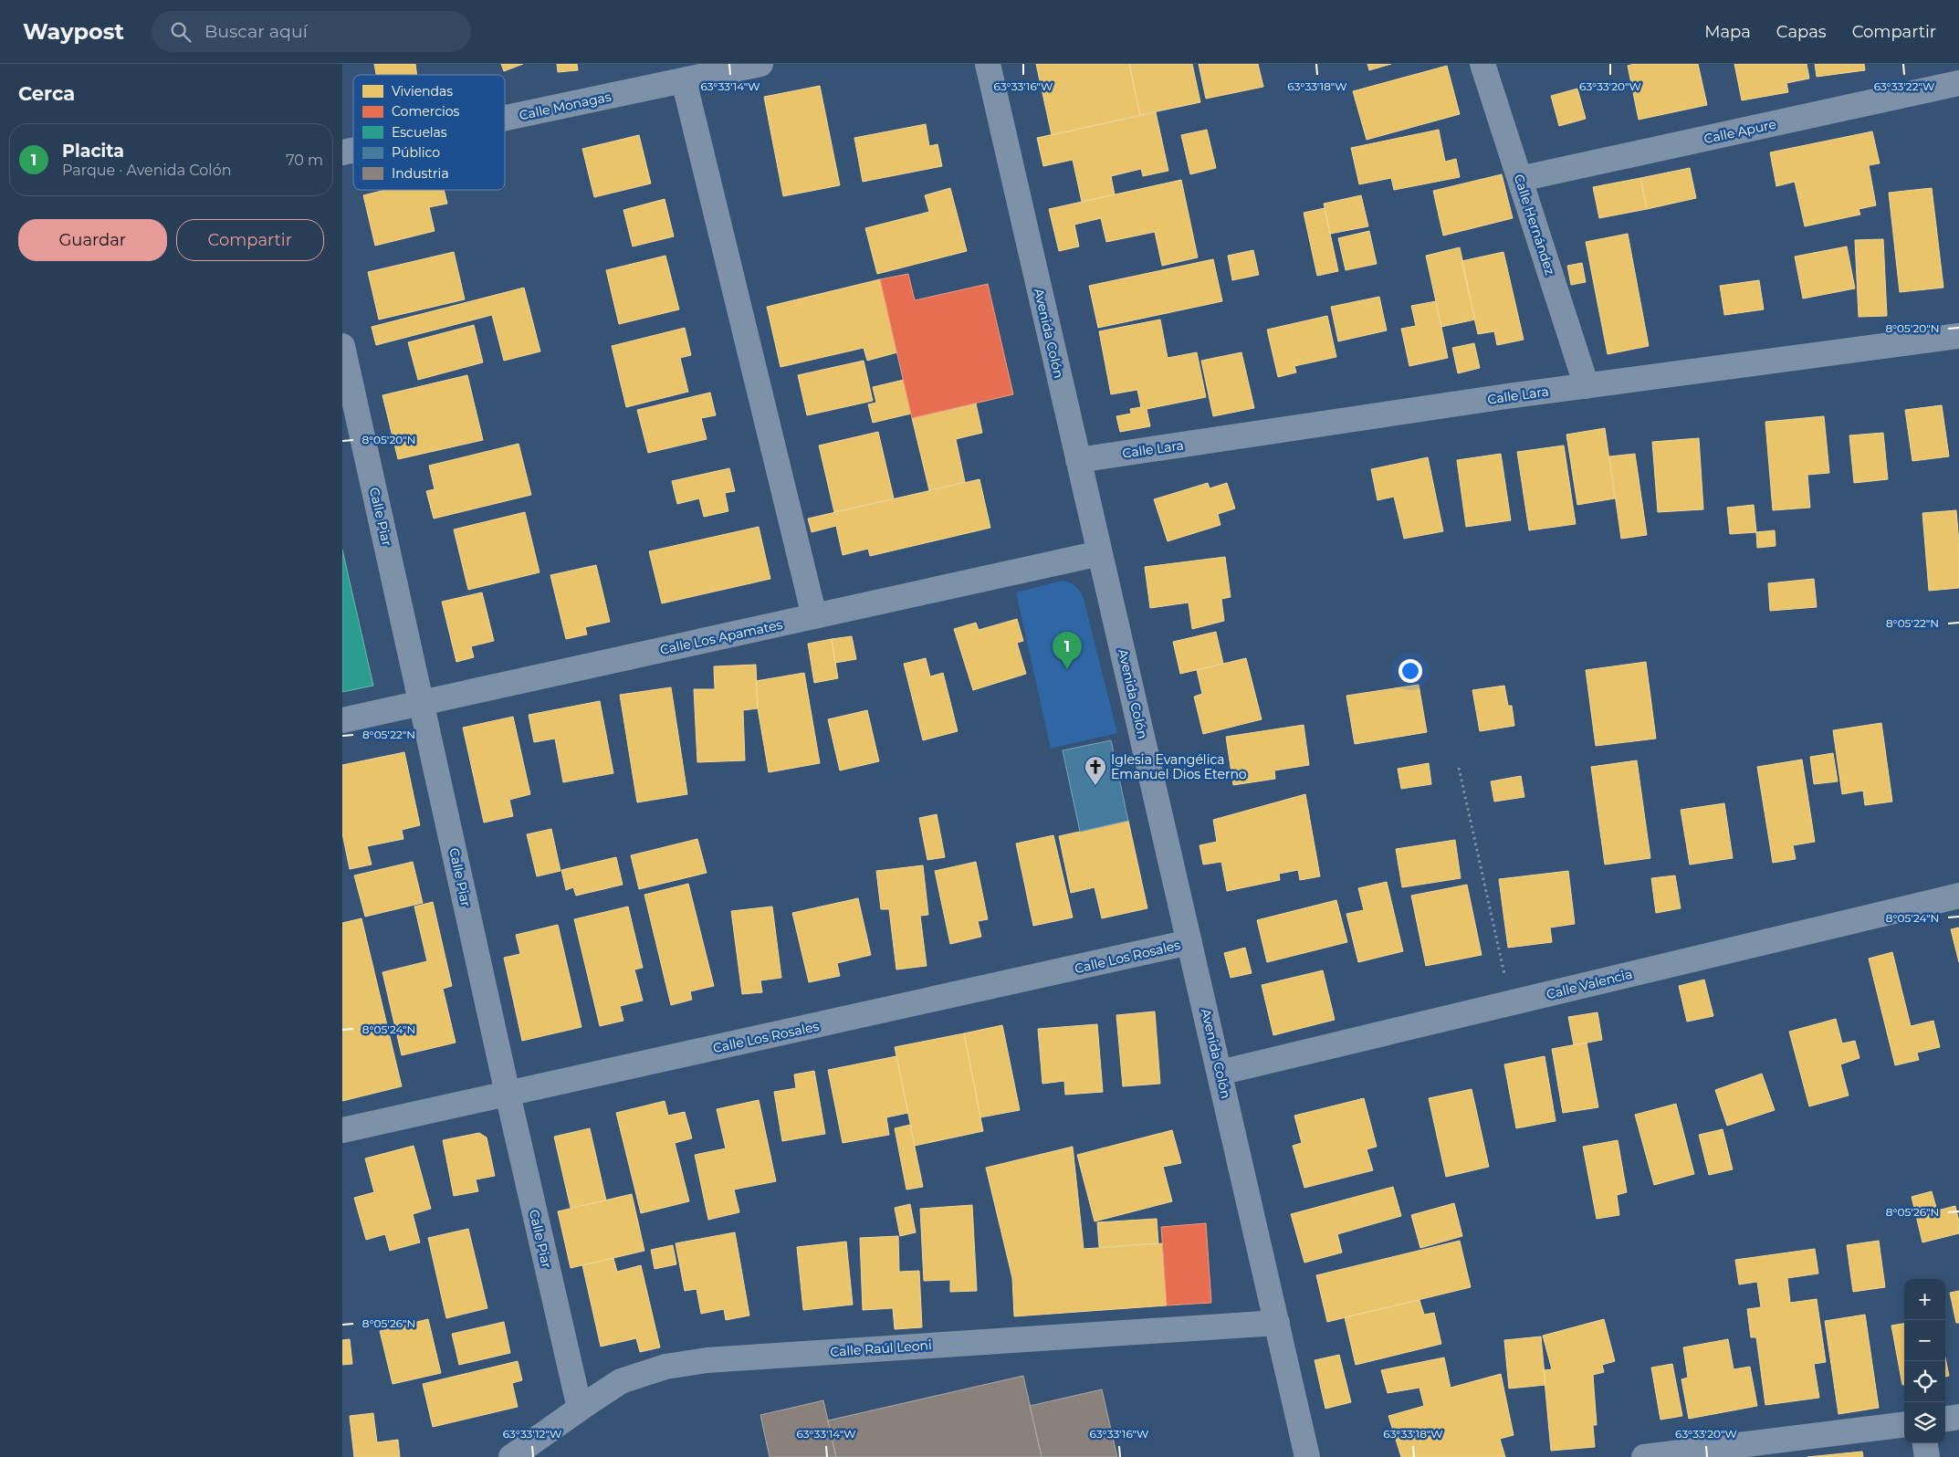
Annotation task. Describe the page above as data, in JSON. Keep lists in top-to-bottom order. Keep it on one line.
{"streets":{"street":["Calle Monagas","Calle Apure","Calle Hernández","Avenida Colón","Calle Lara","Calle Piar","Calle Los Apamates","Calle Los Rosales","Calle Valencia","Calle Raúl Leoni"]},"crossings":[["Calle Apure","Calle Hernández"],["Calle Hernández","Calle Lara"],["Avenida Colón","Calle Lara"],["Avenida Colón","Calle Los Apamates"],["Avenida Colón","Calle Los Rosales"],["Avenida Colón","Calle Valencia"],["Avenida Colón","Calle Raúl Leoni"],["Calle Piar","Calle Los Apamates"],["Calle Piar","Calle Los Rosales"],["Calle Piar","Calle Raúl Leoni"]],"places":{"church":["Iglesia Evangélica Emanuel Dios Eterno"]},"legend":["Viviendas","Comercios","Escuelas","Público","Industria"],"page":{"header":"Waypost","search":"Buscar aquí","nav":["Mapa","Capas","Compartir"],"heading":"Cerca","list":[{"mark":"1","name":"Placita","note":"Parque · Avenida Colón","value":"70 m"}],"buttons":["Guardar","Compartir"],"pins":"1","map_buttons":["+","−"]},"coordinates":["63°33'14\"W","63°33'16\"W","63°33'18\"W","63°33'20\"W","63°33'22\"W","8°05'20\"N","8°05'22\"N","8°05'24\"N","8°05'26\"N","63°33'12\"W"]}
